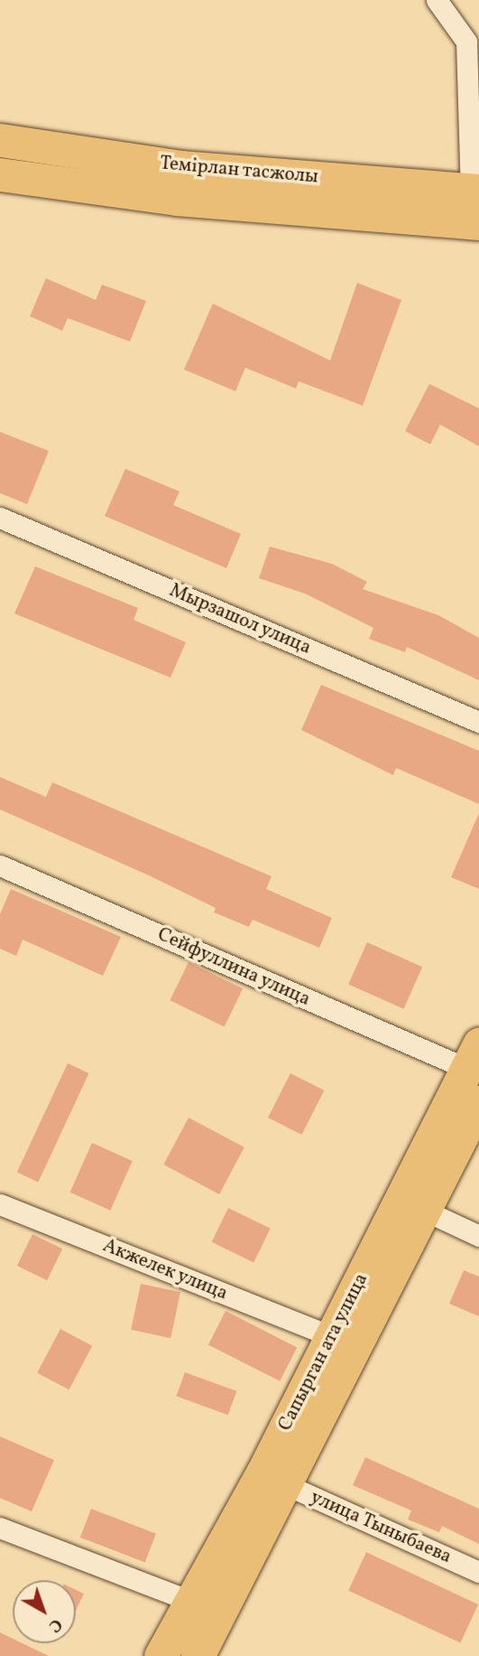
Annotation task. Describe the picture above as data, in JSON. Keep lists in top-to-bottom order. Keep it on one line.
{"streets":{"main road":["Темірлан тасжолы","Сапырган ата улица"],"street":["Мырзашол улица","Сейфуллина улица","Акжелек улица","улица Тыныбаева"]},"crossings":[["Сейфуллина улица","Сапырган ата улица"],["Акжелек улица","Сапырган ата улица"],["Сапырган ата улица","улица Тыныбаева"]],"north":"bottom right"}
